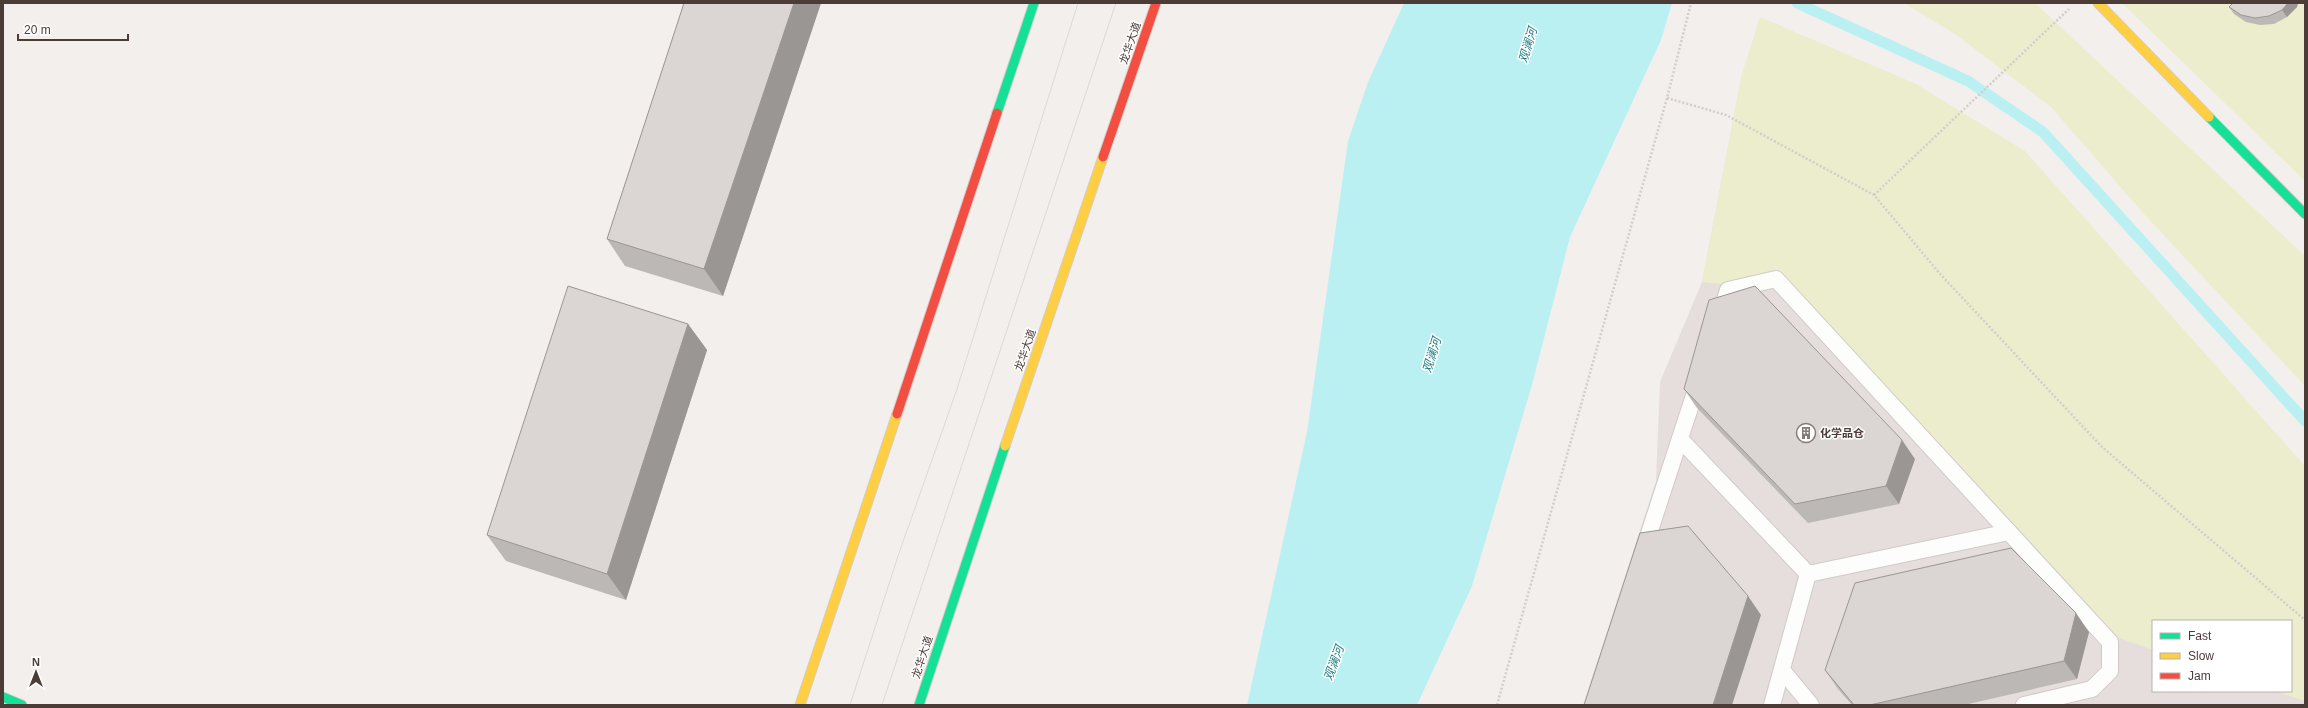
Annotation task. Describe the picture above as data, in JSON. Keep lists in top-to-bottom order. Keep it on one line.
{"streets":{"main road":["龙华大道"]},"water":["观澜河"],"places":{"building":["化学品仓"]},"legend":["Fast","Slow","Jam"],"scale_bar":"20 m","north":"top"}
